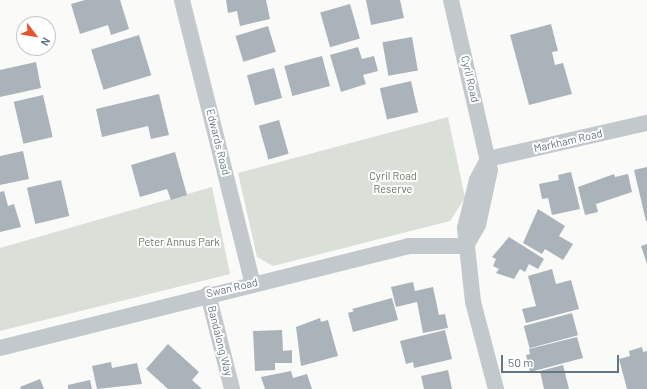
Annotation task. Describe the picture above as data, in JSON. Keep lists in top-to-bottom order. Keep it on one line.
{"streets":{"street":["Cyril Road","Markham Road","Edwards Road","Swan Road","Bandalong Way"]},"crossings":[["Cyril Road","Markham Road"],["Edwards Road","Swan Road"],["Swan Road","Bandalong Way"]],"parks":["Cyril Road Reserve","Peter Annus Park"],"scale_bar":"50 m","north":"bottom right"}
